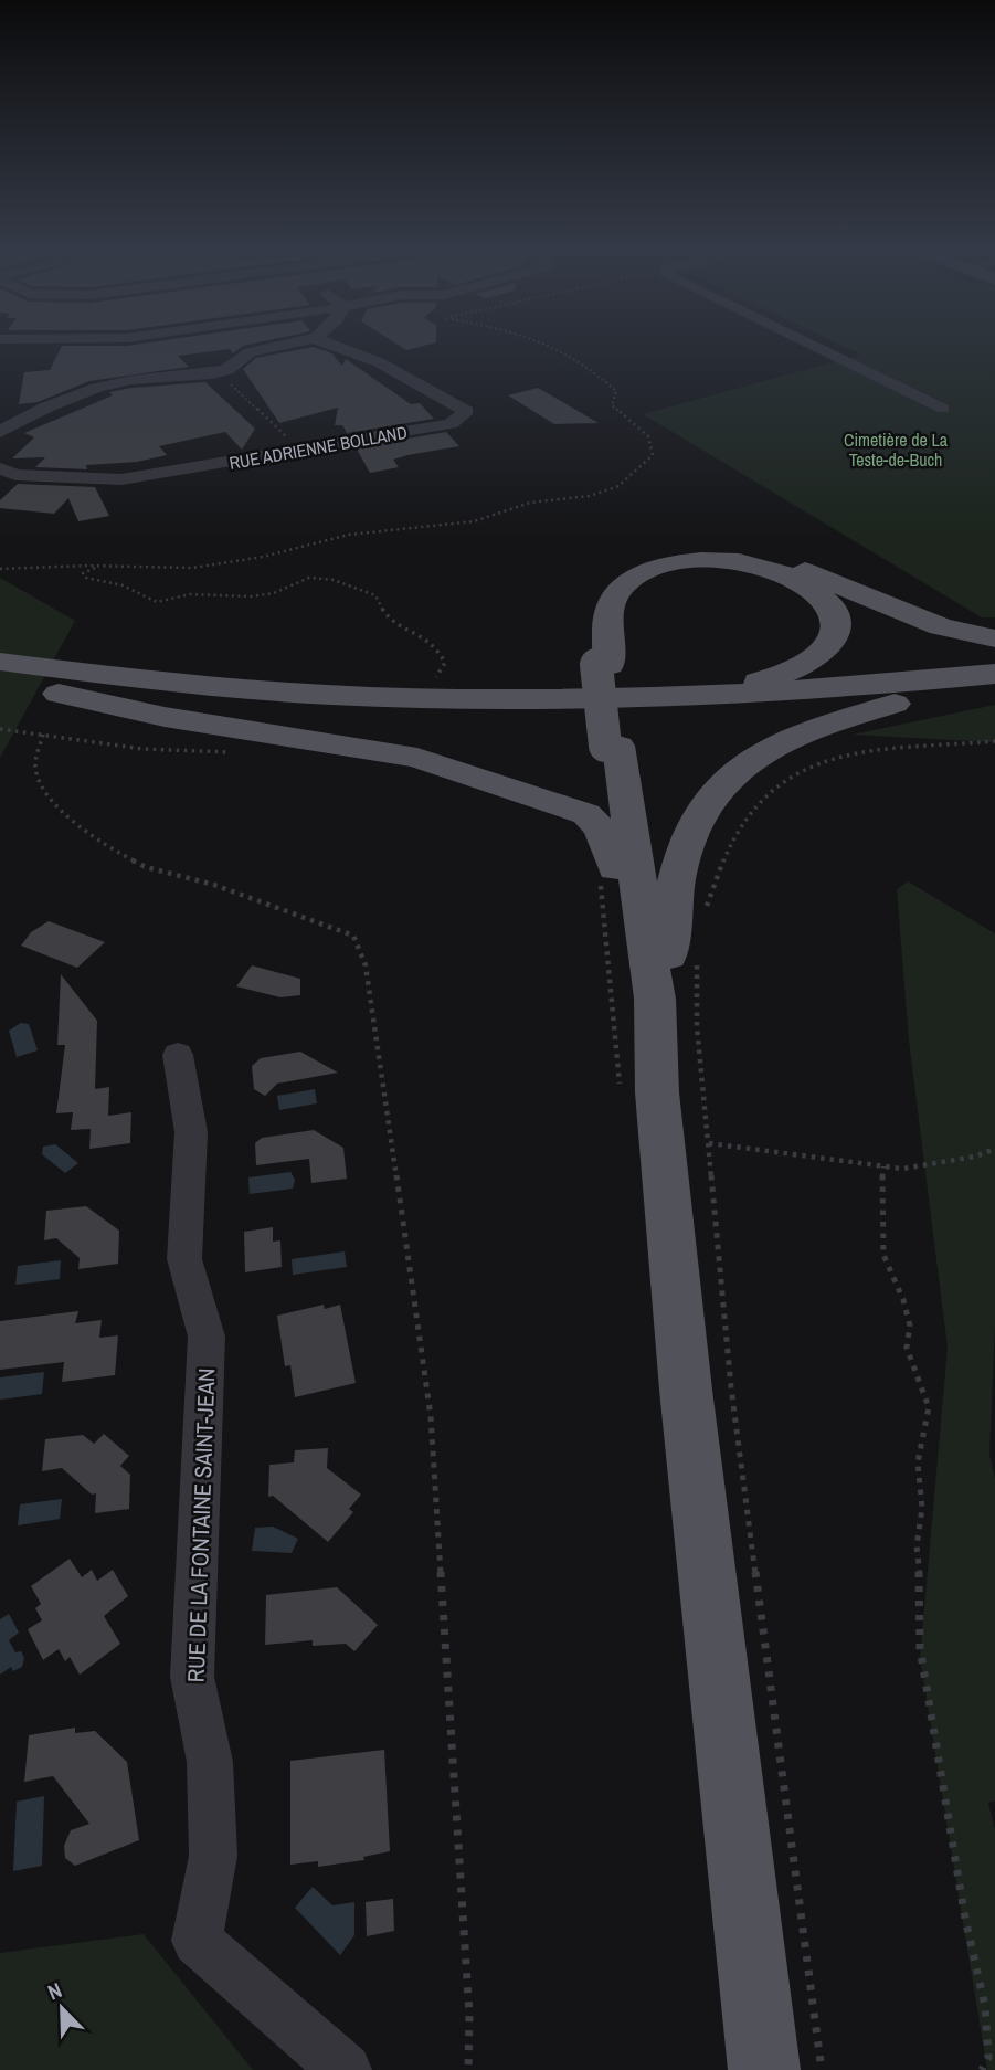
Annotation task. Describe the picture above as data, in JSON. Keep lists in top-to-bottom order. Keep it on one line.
{"streets":{"street":["RUE ADRIENNE BOLLAND","RUE DE LA FONTAINE SAINT-JEAN"]},"parks":["Cimetière de La Teste-de-Buch"],"north":"top left"}
